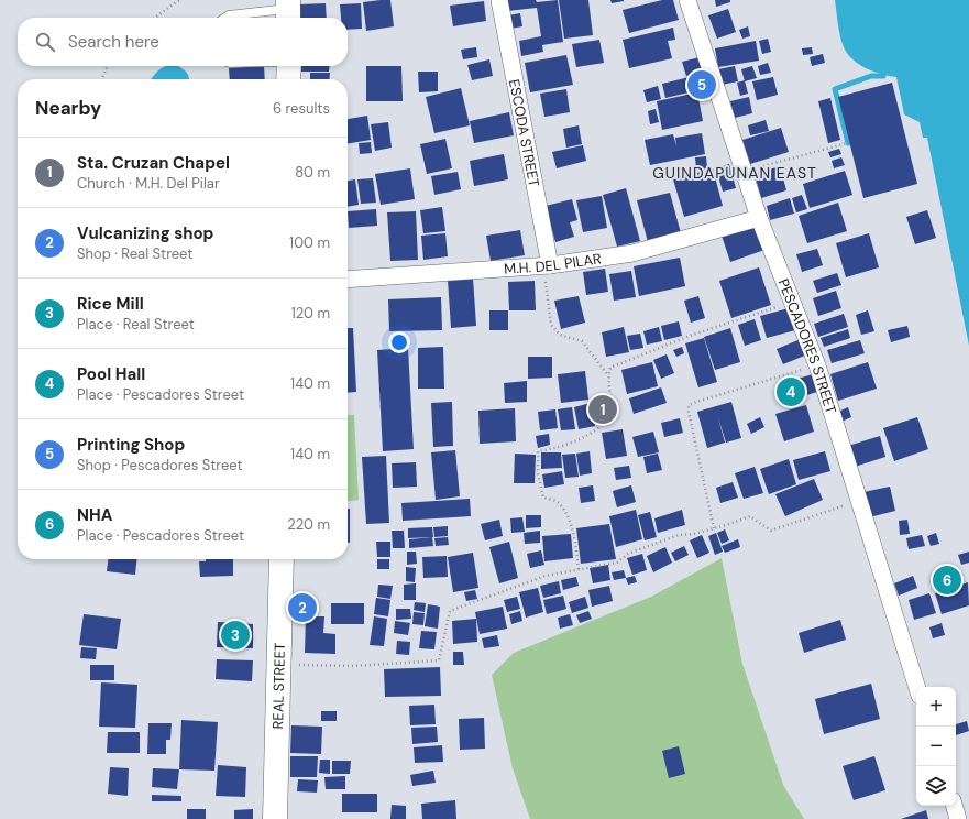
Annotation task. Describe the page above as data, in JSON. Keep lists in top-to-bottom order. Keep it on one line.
{"streets":{"main road":["REAL STREET"],"street":["ESCODA STREET","M.H. DEL PILAR","PESCADORES STREET"]},"crossings":[["ESCODA STREET","M.H. DEL PILAR"],["M.H. DEL PILAR","PESCADORES STREET"]],"districts":["GUINDAPUNAN EAST"],"page":{"search":"Search here","pins":["5","4","1","6","2","3"],"heading":["Nearby","6 results"],"list":[{"mark":"1","name":"Sta. Cruzan Chapel","note":"Church · M.H. Del Pilar","value":"80 m"},{"mark":"2","name":"Vulcanizing shop","note":"Shop · Real Street","value":"100 m"},{"mark":"3","name":"Rice Mill","note":"Place · Real Street","value":"120 m"},{"mark":"4","name":"Pool Hall","note":"Place · Pescadores Street","value":"140 m"},{"mark":"5","name":"Printing Shop","note":"Shop · Pescadores Street","value":"140 m"},{"mark":"6","name":"NHA","note":"Place · Pescadores Street","value":"220 m"}],"map_buttons":["+","−"]}}
